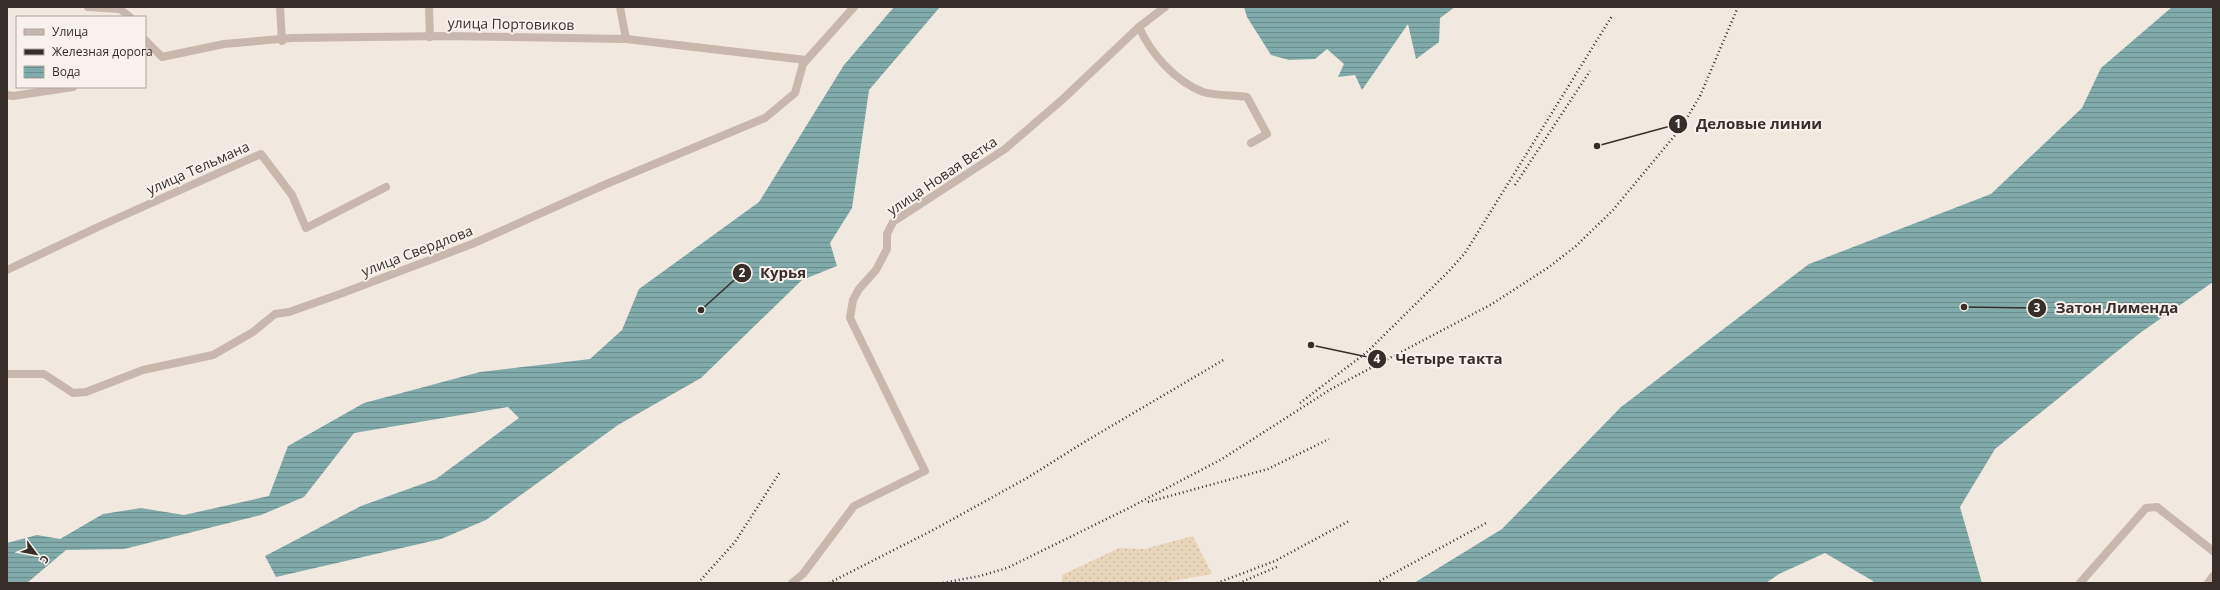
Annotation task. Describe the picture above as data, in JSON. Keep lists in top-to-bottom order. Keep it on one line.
{"streets":{"street":["улица Портовиков","улица Тельмана","улица Новая Ветка","улица Свердлова"]},"crossings":[["улица Портовиков","улица Свердлова"]],"places":["Деловые линии","Затон Лименда","Курья","Четыре такта"],"legend":["Улица","Железная дорога","Вода"],"north":"bottom right"}
